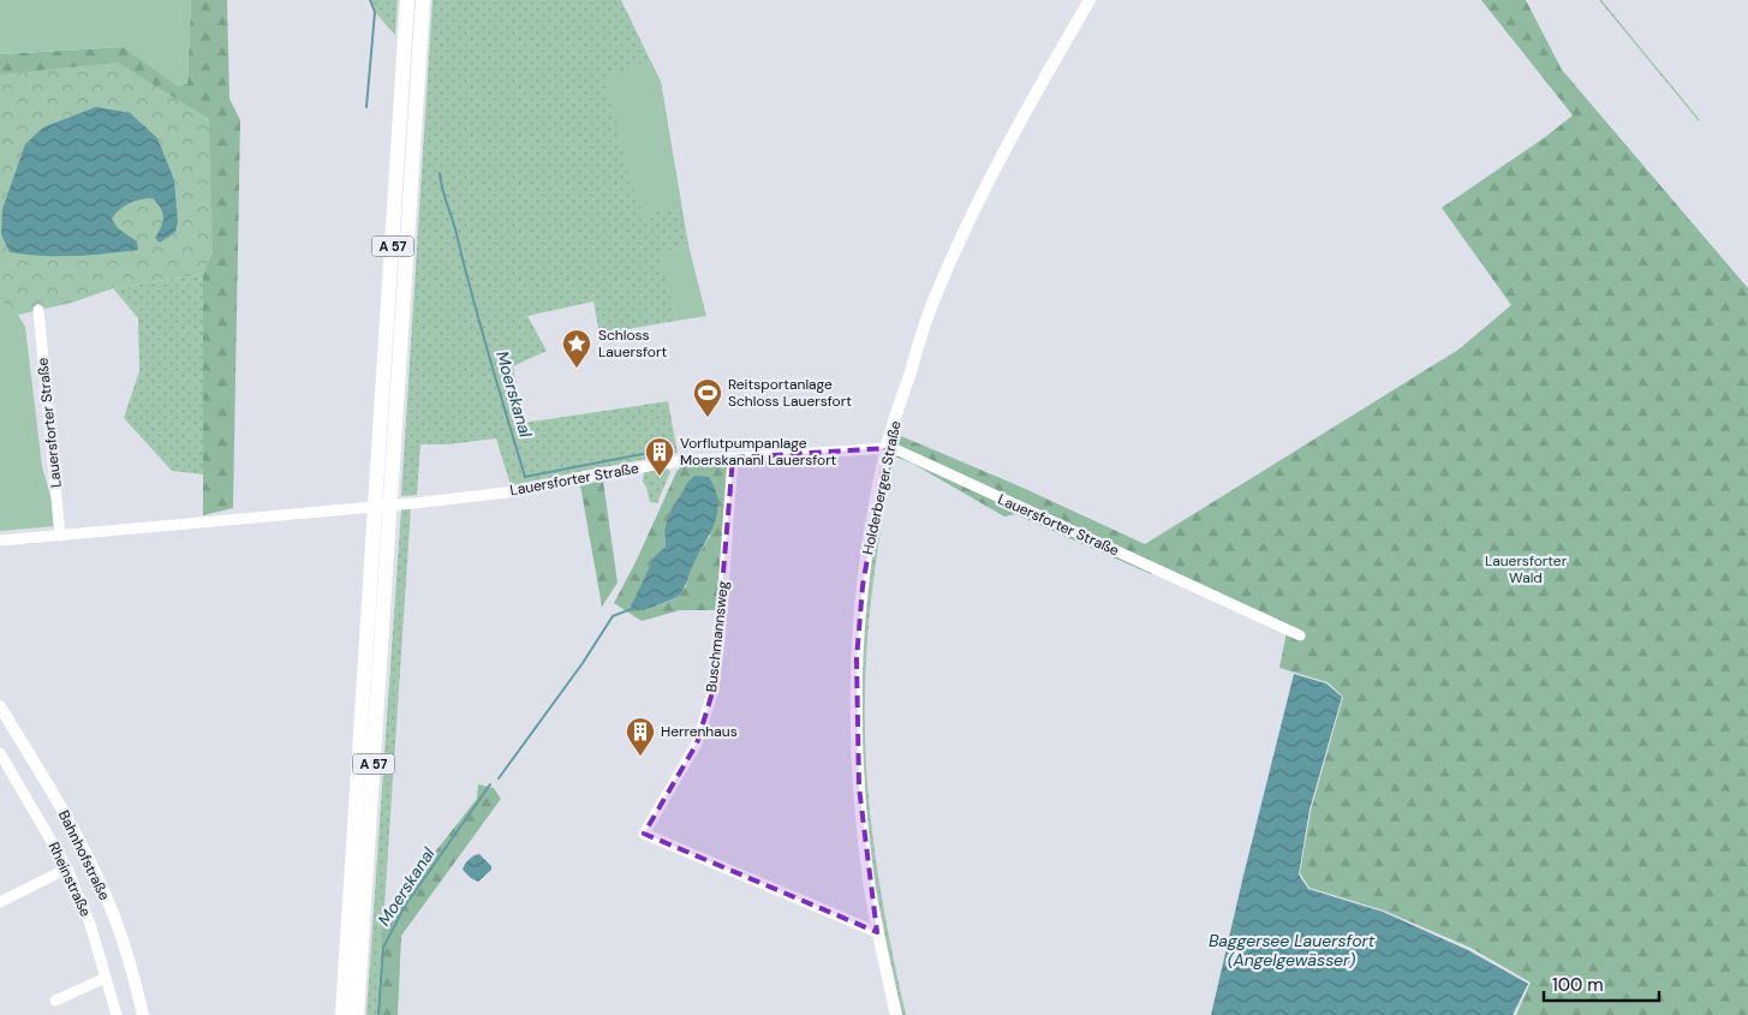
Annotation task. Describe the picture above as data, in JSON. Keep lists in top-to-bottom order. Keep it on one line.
{"streets":{"highway":["A 57"],"main road":["Holderberger Straße","Bahnhofstraße"],"street":["Lauersforter Straße","Buschmannsweg","Rheinstraße"]},"crossings":[["Lauersforter Straße","Holderberger Straße"],["Lauersforter Straße","Buschmannsweg"],["Holderberger Straße","Buschmannsweg"]],"water":["Moerskanal","Baggersee Lauersfort (Angelgewässer)"],"parks":["Lauersforter Wald"],"places":{"place":["Schloss Lauersfort"],"sports":["Reitsportanlage Schloss Lauersfort"],"building":["Vorflutpumpanlage Moerskananl Lauersfort","Herrenhaus"]},"scale_bar":"100 m"}
